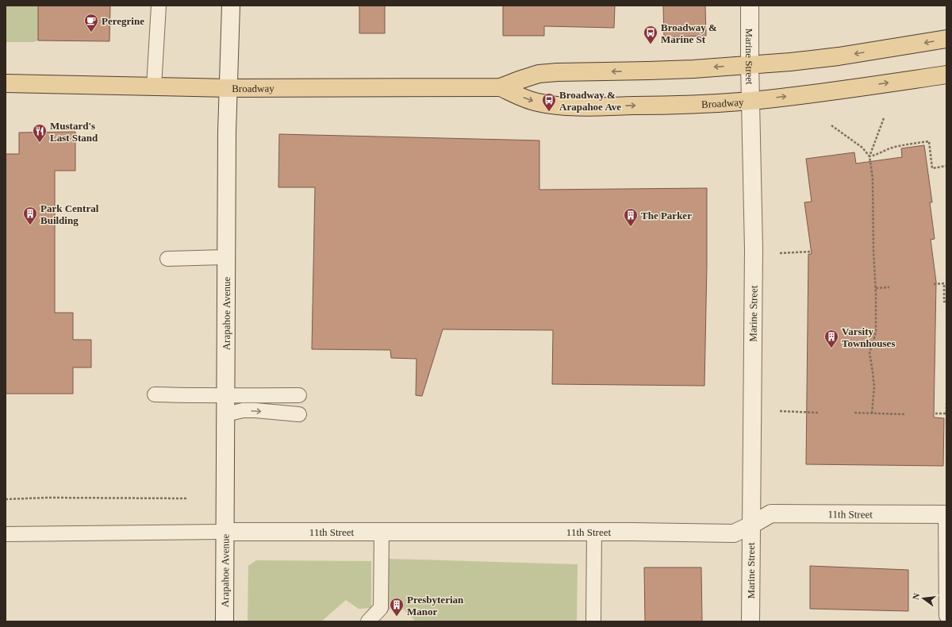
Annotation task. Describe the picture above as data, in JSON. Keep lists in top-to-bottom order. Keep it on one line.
{"streets":{"main road":["Broadway"],"street":["Marine Street","Arapahoe Avenue","11th Street"]},"crossings":[["Marine Street","Broadway"],["Marine Street","11th Street"],["Broadway","Arapahoe Avenue"],["Arapahoe Avenue","11th Street"]],"places":{"cafe":["Peregrine"],"bus stop":["Broadway & Marine St","Broadway & Arapahoe Ave"],"restaurant":["Mustard's Last Stand"],"building":["Park Central Building","The Parker","Varsity Townhouses","Presbyterian Manor"]},"north":"left"}
